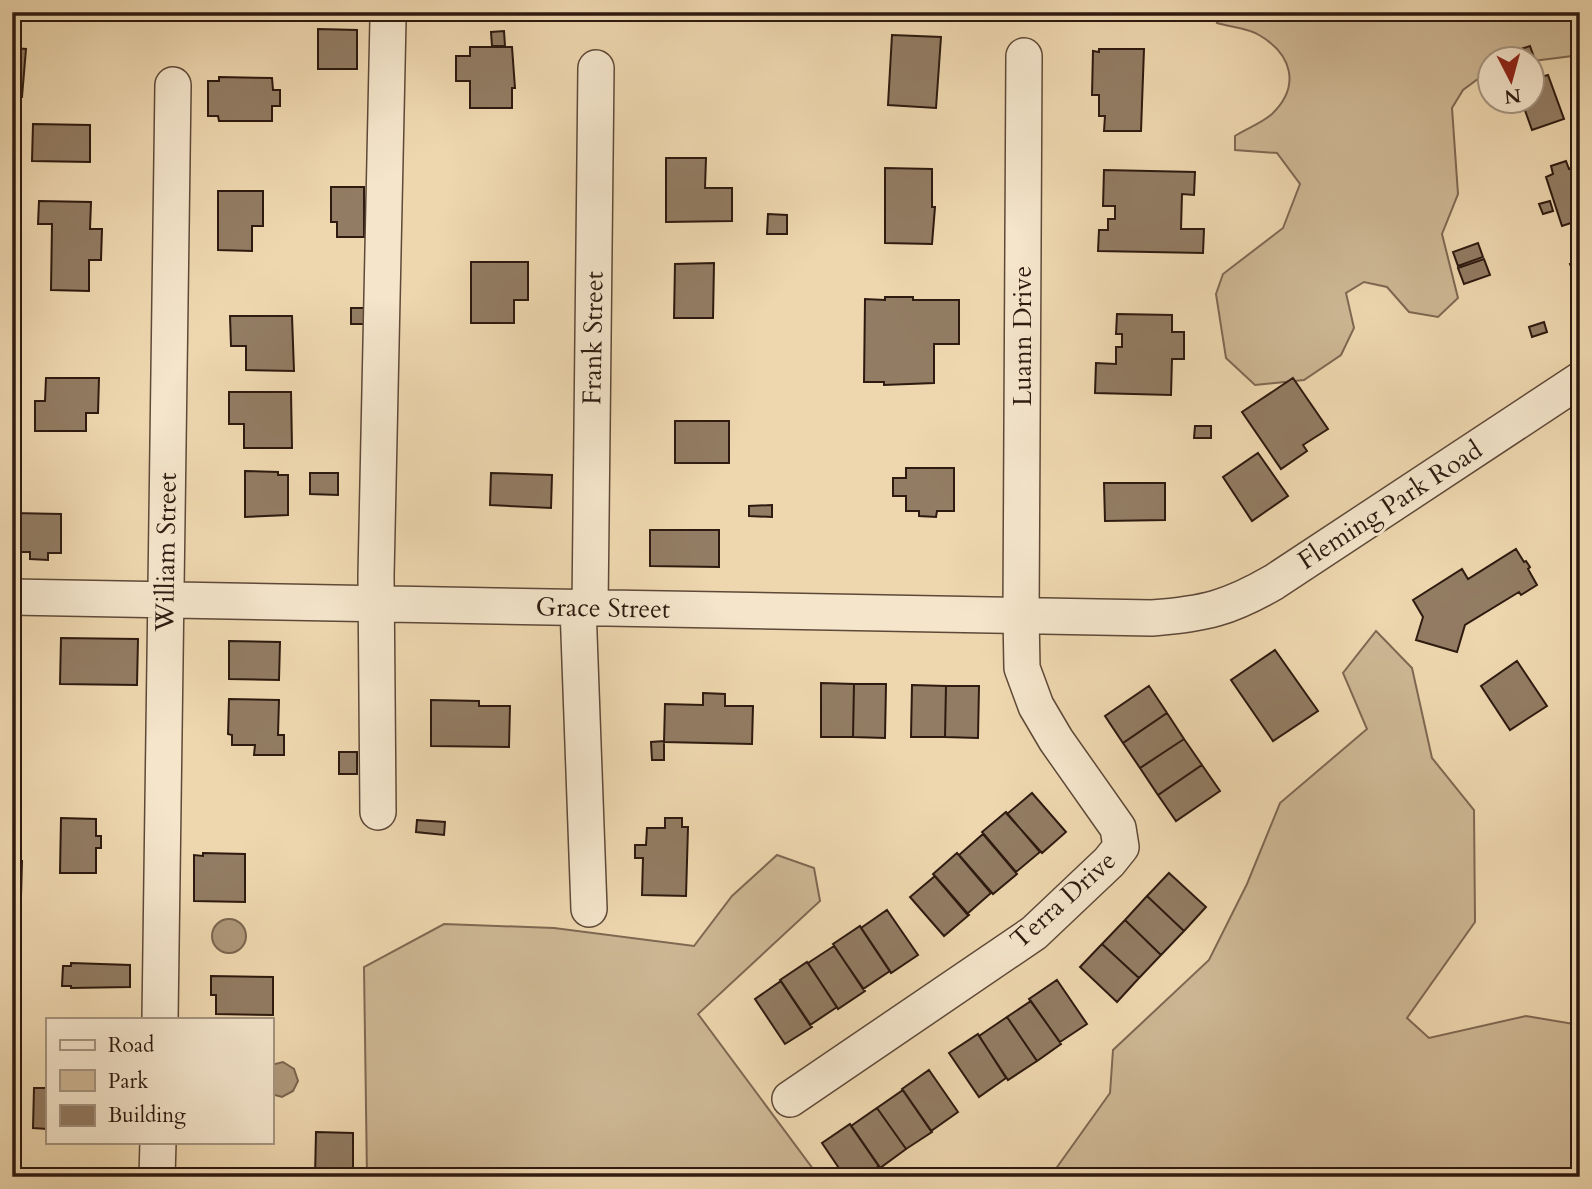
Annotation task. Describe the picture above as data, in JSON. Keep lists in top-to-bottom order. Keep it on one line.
{"streets":{"street":["Luann Drive","Frank Street","Fleming Park Road","William Street","Grace Street","Terra Drive"]},"crossings":[["Luann Drive","Grace Street"],["Luann Drive","Terra Drive"],["Frank Street","Grace Street"],["Fleming Park Road","Grace Street"],["William Street","Grace Street"],["Grace Street","Terra Drive"]],"legend":["Road","Park","Building"],"north":"bottom"}
